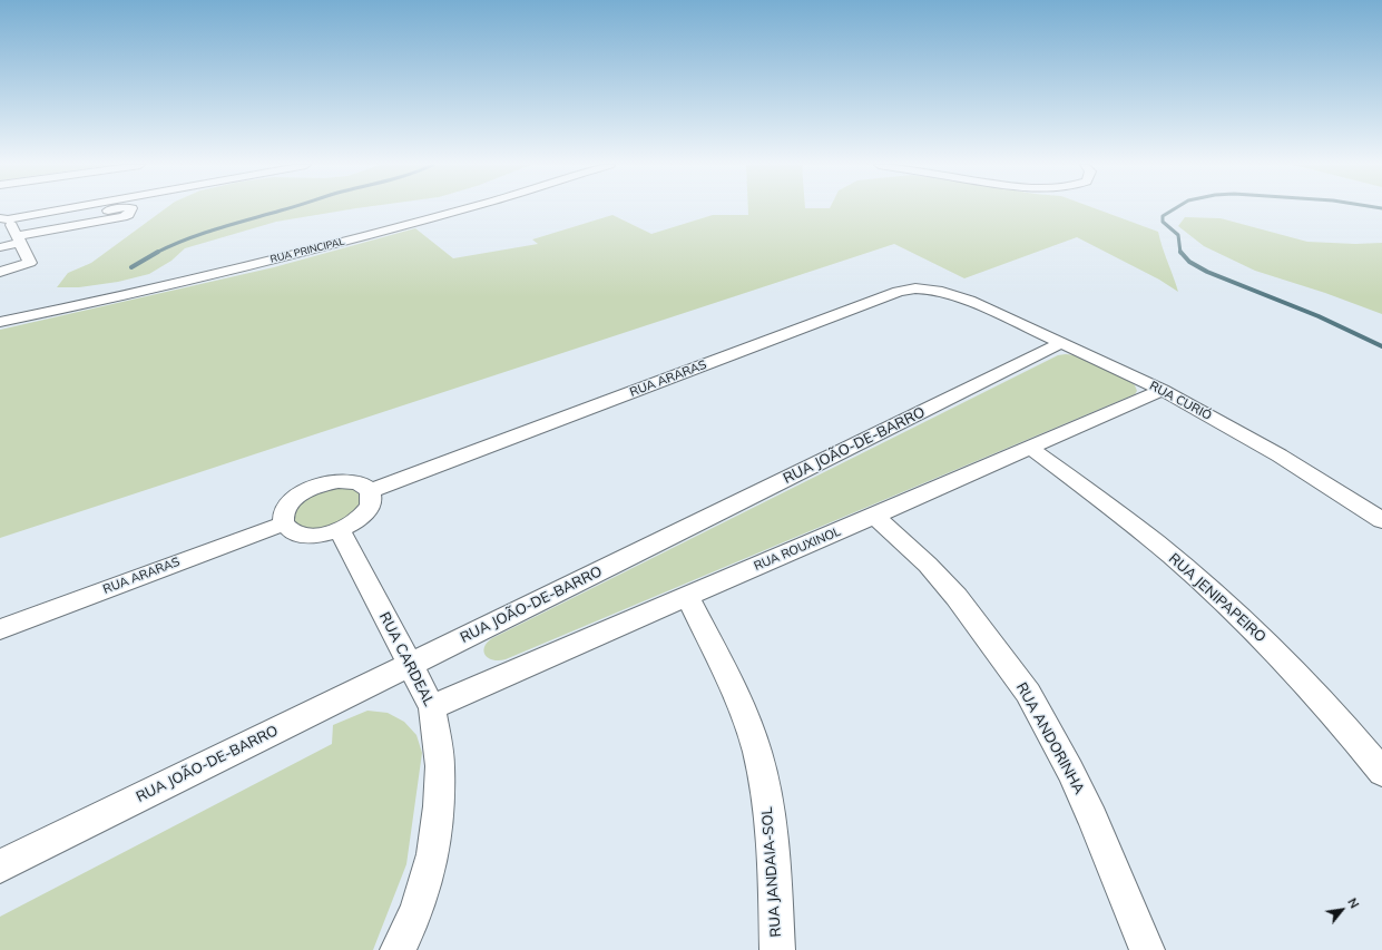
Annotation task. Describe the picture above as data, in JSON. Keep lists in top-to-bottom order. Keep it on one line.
{"streets":{"street":["RUA PRINCIPAL","RUA ARARAS","RUA CURIÓ","RUA JOÃO-DE-BARRO","RUA ROUXINOL","RUA JENIPAPEIRO","RUA CARDEAL","RUA ANDORINHA","RUA JANDAIA-SOL"]},"crossings":[["RUA ARARAS","RUA CURIÓ"],["RUA CURIÓ","RUA JOÃO-DE-BARRO"],["RUA CURIÓ","RUA ROUXINOL"],["RUA JOÃO-DE-BARRO","RUA CARDEAL"],["RUA ROUXINOL","RUA JENIPAPEIRO"],["RUA ROUXINOL","RUA CARDEAL"],["RUA ROUXINOL","RUA ANDORINHA"],["RUA ROUXINOL","RUA JANDAIA-SOL"]],"north":"top right"}
